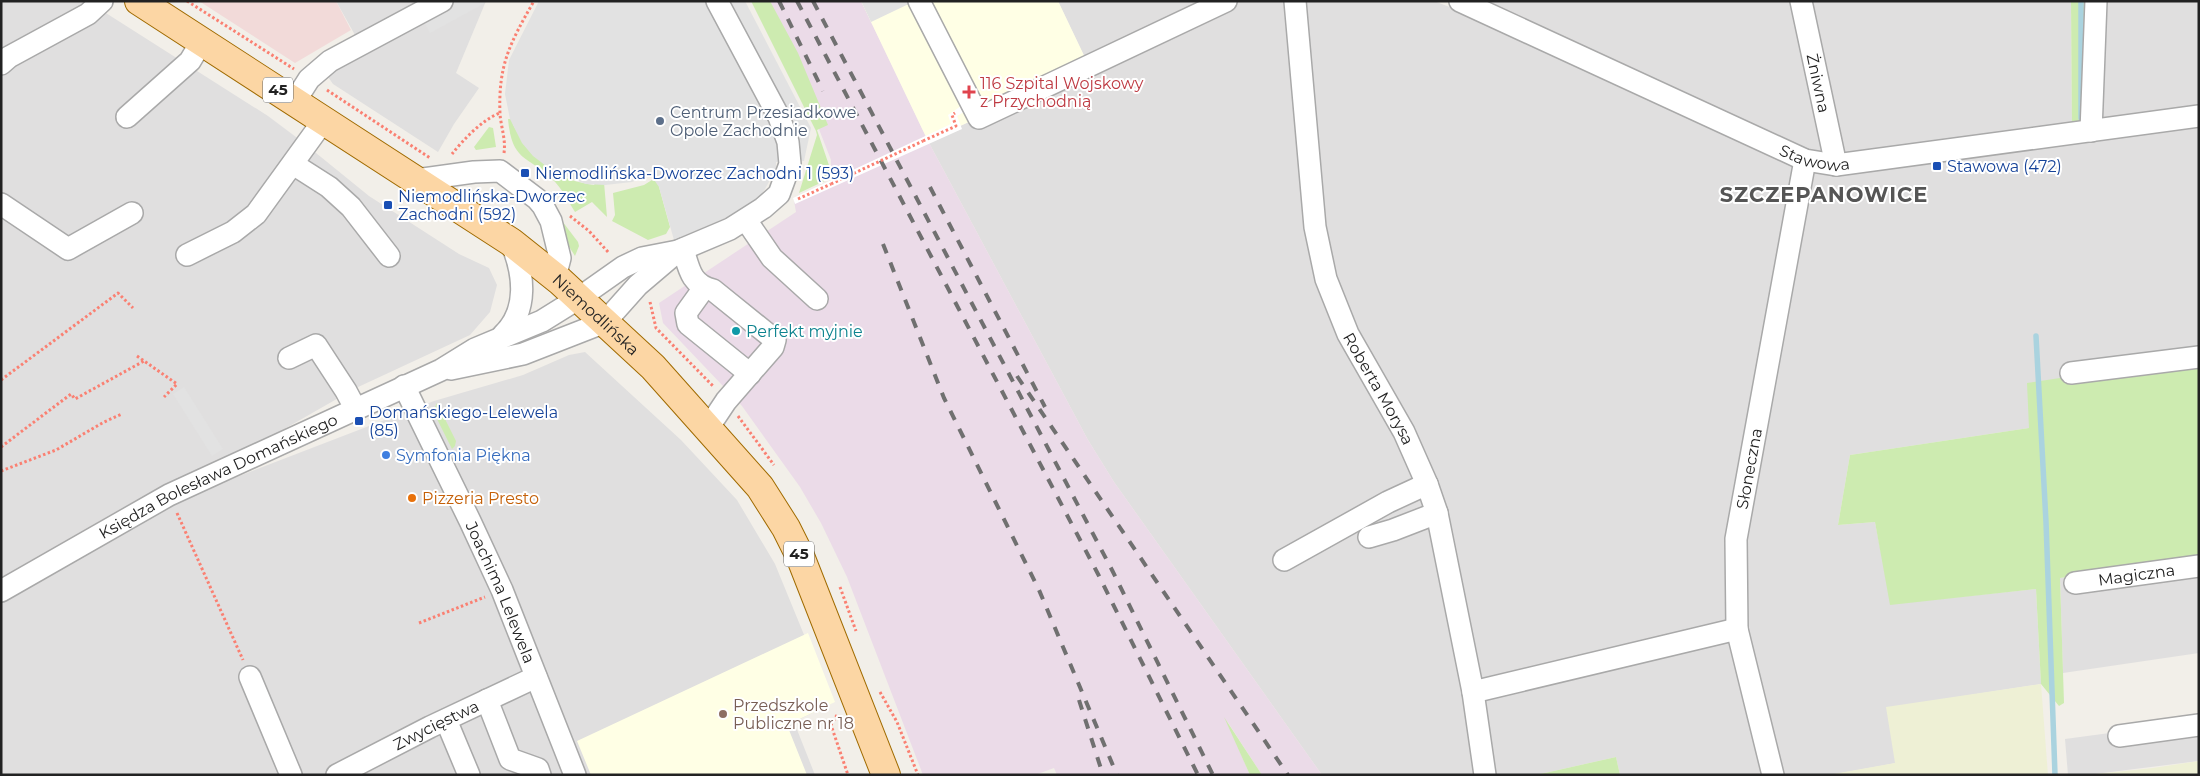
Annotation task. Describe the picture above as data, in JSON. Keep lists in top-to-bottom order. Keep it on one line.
{"streets":{"main road":["45","Niemodlińska"],"street":["Żniwna","Stawowa","Roberta Morysa","Słoneczna","Księdza Bolesława Domańskiego","Magiczna","Joachima Lelewela","Zwycięstwa"]},"crossings":[["Żniwna","Stawowa"],["Stawowa","Słoneczna"],["Niemodlińska","Księdza Bolesława Domańskiego"],["Księdza Bolesława Domańskiego","Joachima Lelewela"],["Joachima Lelewela","Zwycięstwa"]],"districts":["SZCZEPANOWICE"],"places":{"health":["116 Szpital Wojskowy z Przychodnią"],"other":["Centrum Przesiadkowe Opole Zachodnie","Perfekt myjnie","Symfonia Piękna","Pizzeria Presto","Przedszkole Publiczne nr 18"],"transit":["Stawowa (472)","Niemodlińska-Dworzec Zachodni 1 (593)","Niemodlińska-Dworzec Zachodni (592)","Domańskiego-Lelewela (85)"]}}
